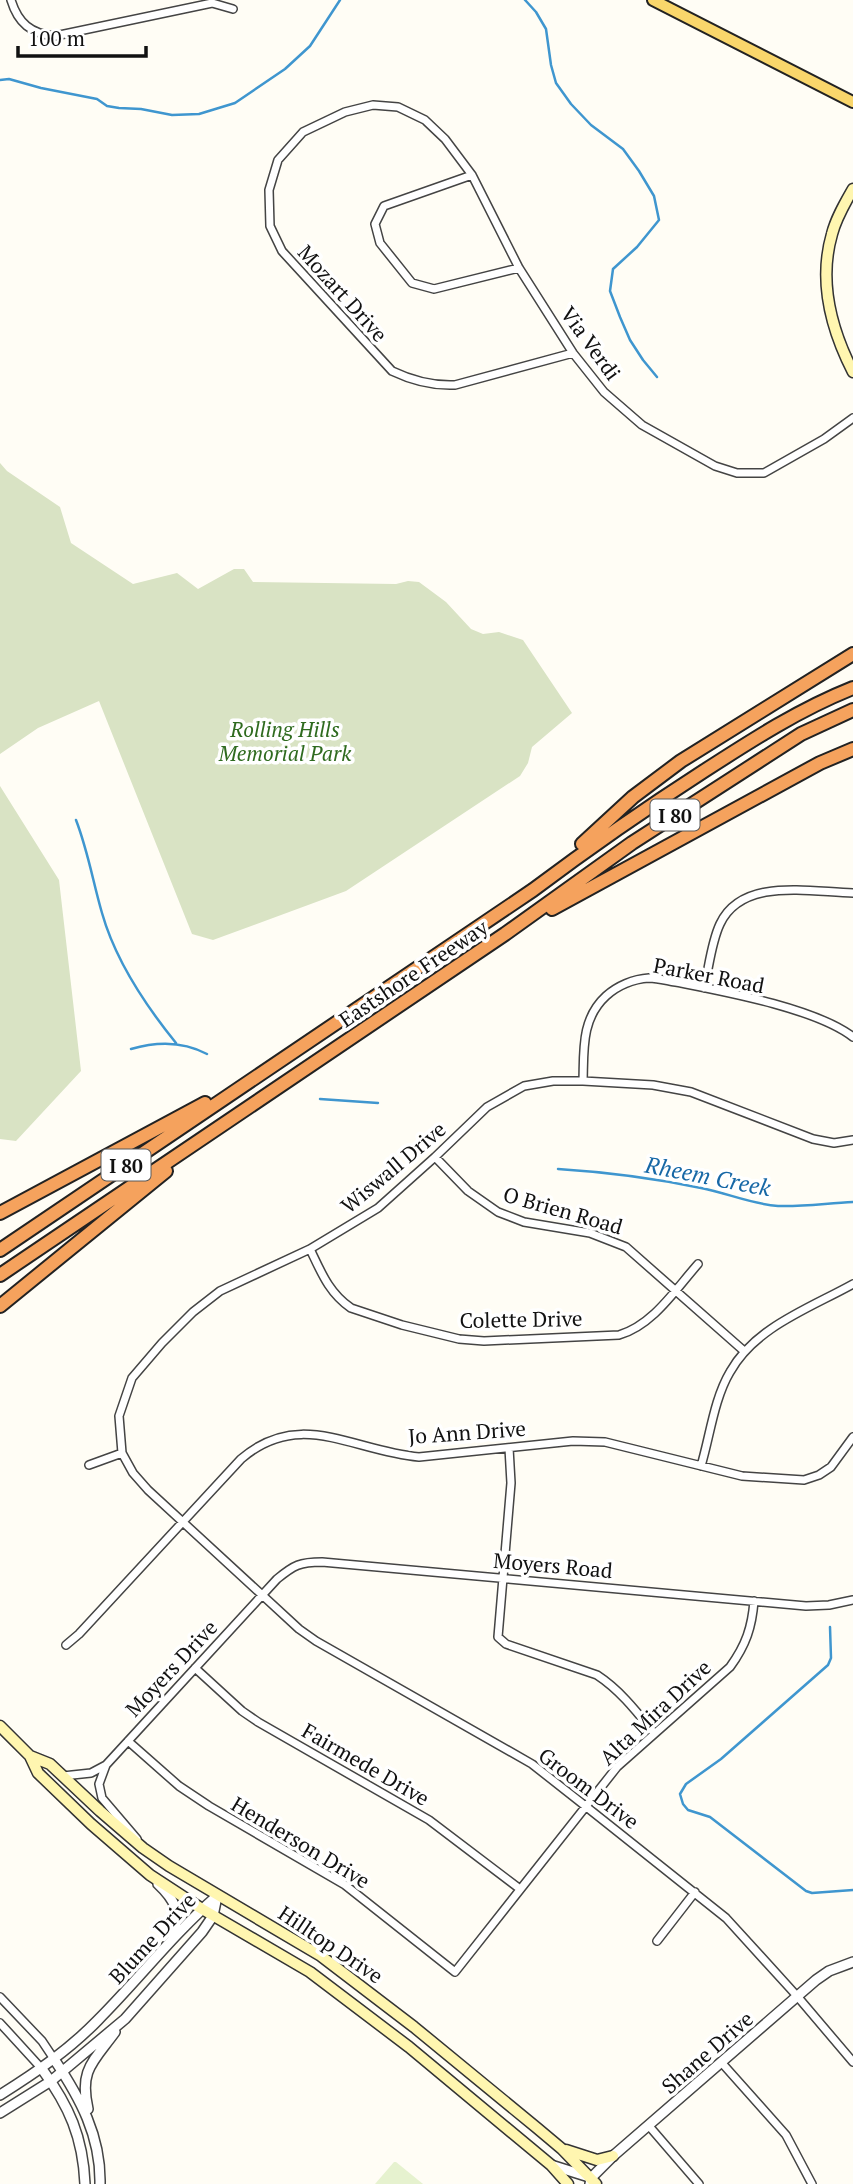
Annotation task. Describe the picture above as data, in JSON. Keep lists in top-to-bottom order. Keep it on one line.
{"streets":{"highway":["I 80","Eastshore Freeway"],"main road":["Hilltop Drive"],"street":["Mozart Drive","Via Verdi","Parker Road","Wiswall Drive","O Brien Road","Colette Drive","Jo Ann Drive","Moyers Road","Moyers Drive","Alta Mira Drive","Fairmede Drive","Groom Drive","Henderson Drive","Blume Drive","Shane Drive"]},"crossings":[["Mozart Drive","Via Verdi"],["Parker Road","Wiswall Drive"],["Wiswall Drive","O Brien Road"],["Wiswall Drive","Colette Drive"],["Wiswall Drive","Jo Ann Drive"],["Wiswall Drive","Moyers Road"],["Wiswall Drive","Moyers Drive"],["Wiswall Drive","Groom Drive"],["O Brien Road","Colette Drive"],["Moyers Road","Moyers Drive"],["Moyers Road","Alta Mira Drive"],["Moyers Road","Groom Drive"],["Moyers Drive","Fairmede Drive"],["Moyers Drive","Groom Drive"],["Moyers Drive","Henderson Drive"],["Alta Mira Drive","Fairmede Drive"],["Alta Mira Drive","Groom Drive"],["Alta Mira Drive","Henderson Drive"],["Groom Drive","Shane Drive"],["Blume Drive","Hilltop Drive"],["Hilltop Drive","Shane Drive"]],"water":["Rheem Creek"],"parks":["Rolling Hills Memorial Park"],"scale_bar":"100 m"}
